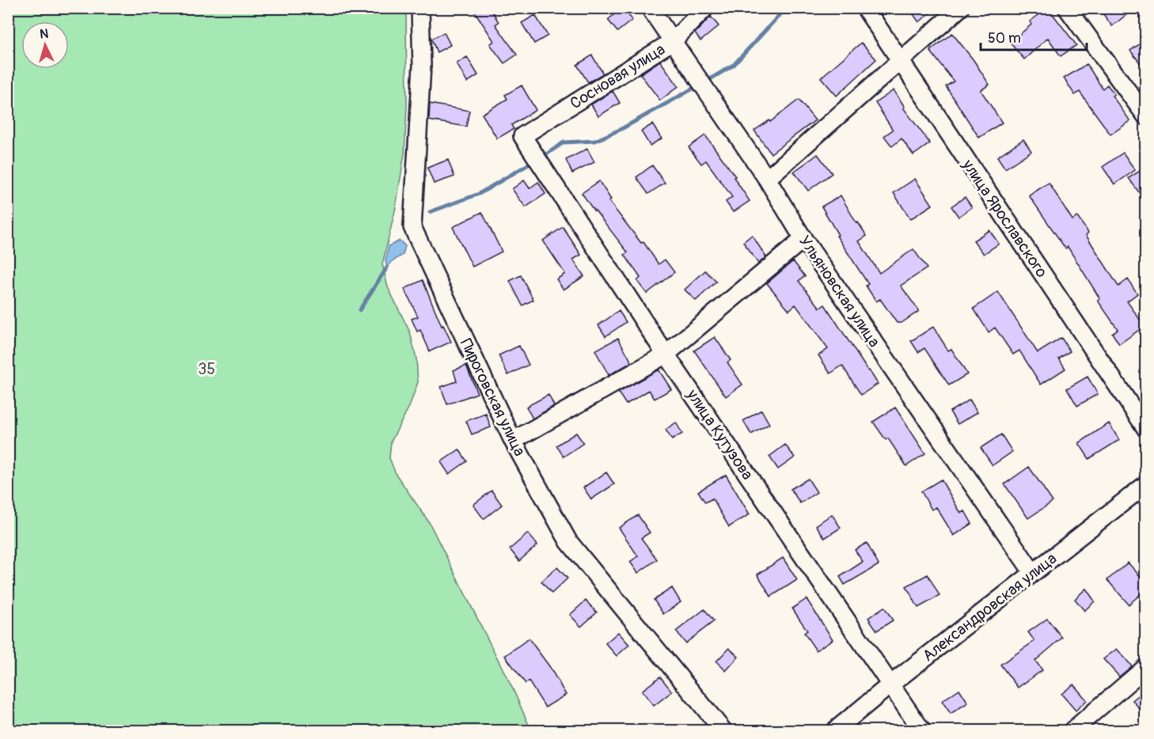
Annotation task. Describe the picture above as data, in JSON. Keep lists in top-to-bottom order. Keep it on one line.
{"streets":{"street":["Сосновая улица","улица Ярославского","Ульяновская улица","Пироговская улица","улица Кутузова","Александровская улица"]},"crossings":[["Сосновая улица","Ульяновская улица"],["Сосновая улица","улица Кутузова"],["Ульяновская улица","Александровская улица"],["улица Кутузова","Александровская улица"]],"parks":["35"],"scale_bar":"50 m","north":"top"}
